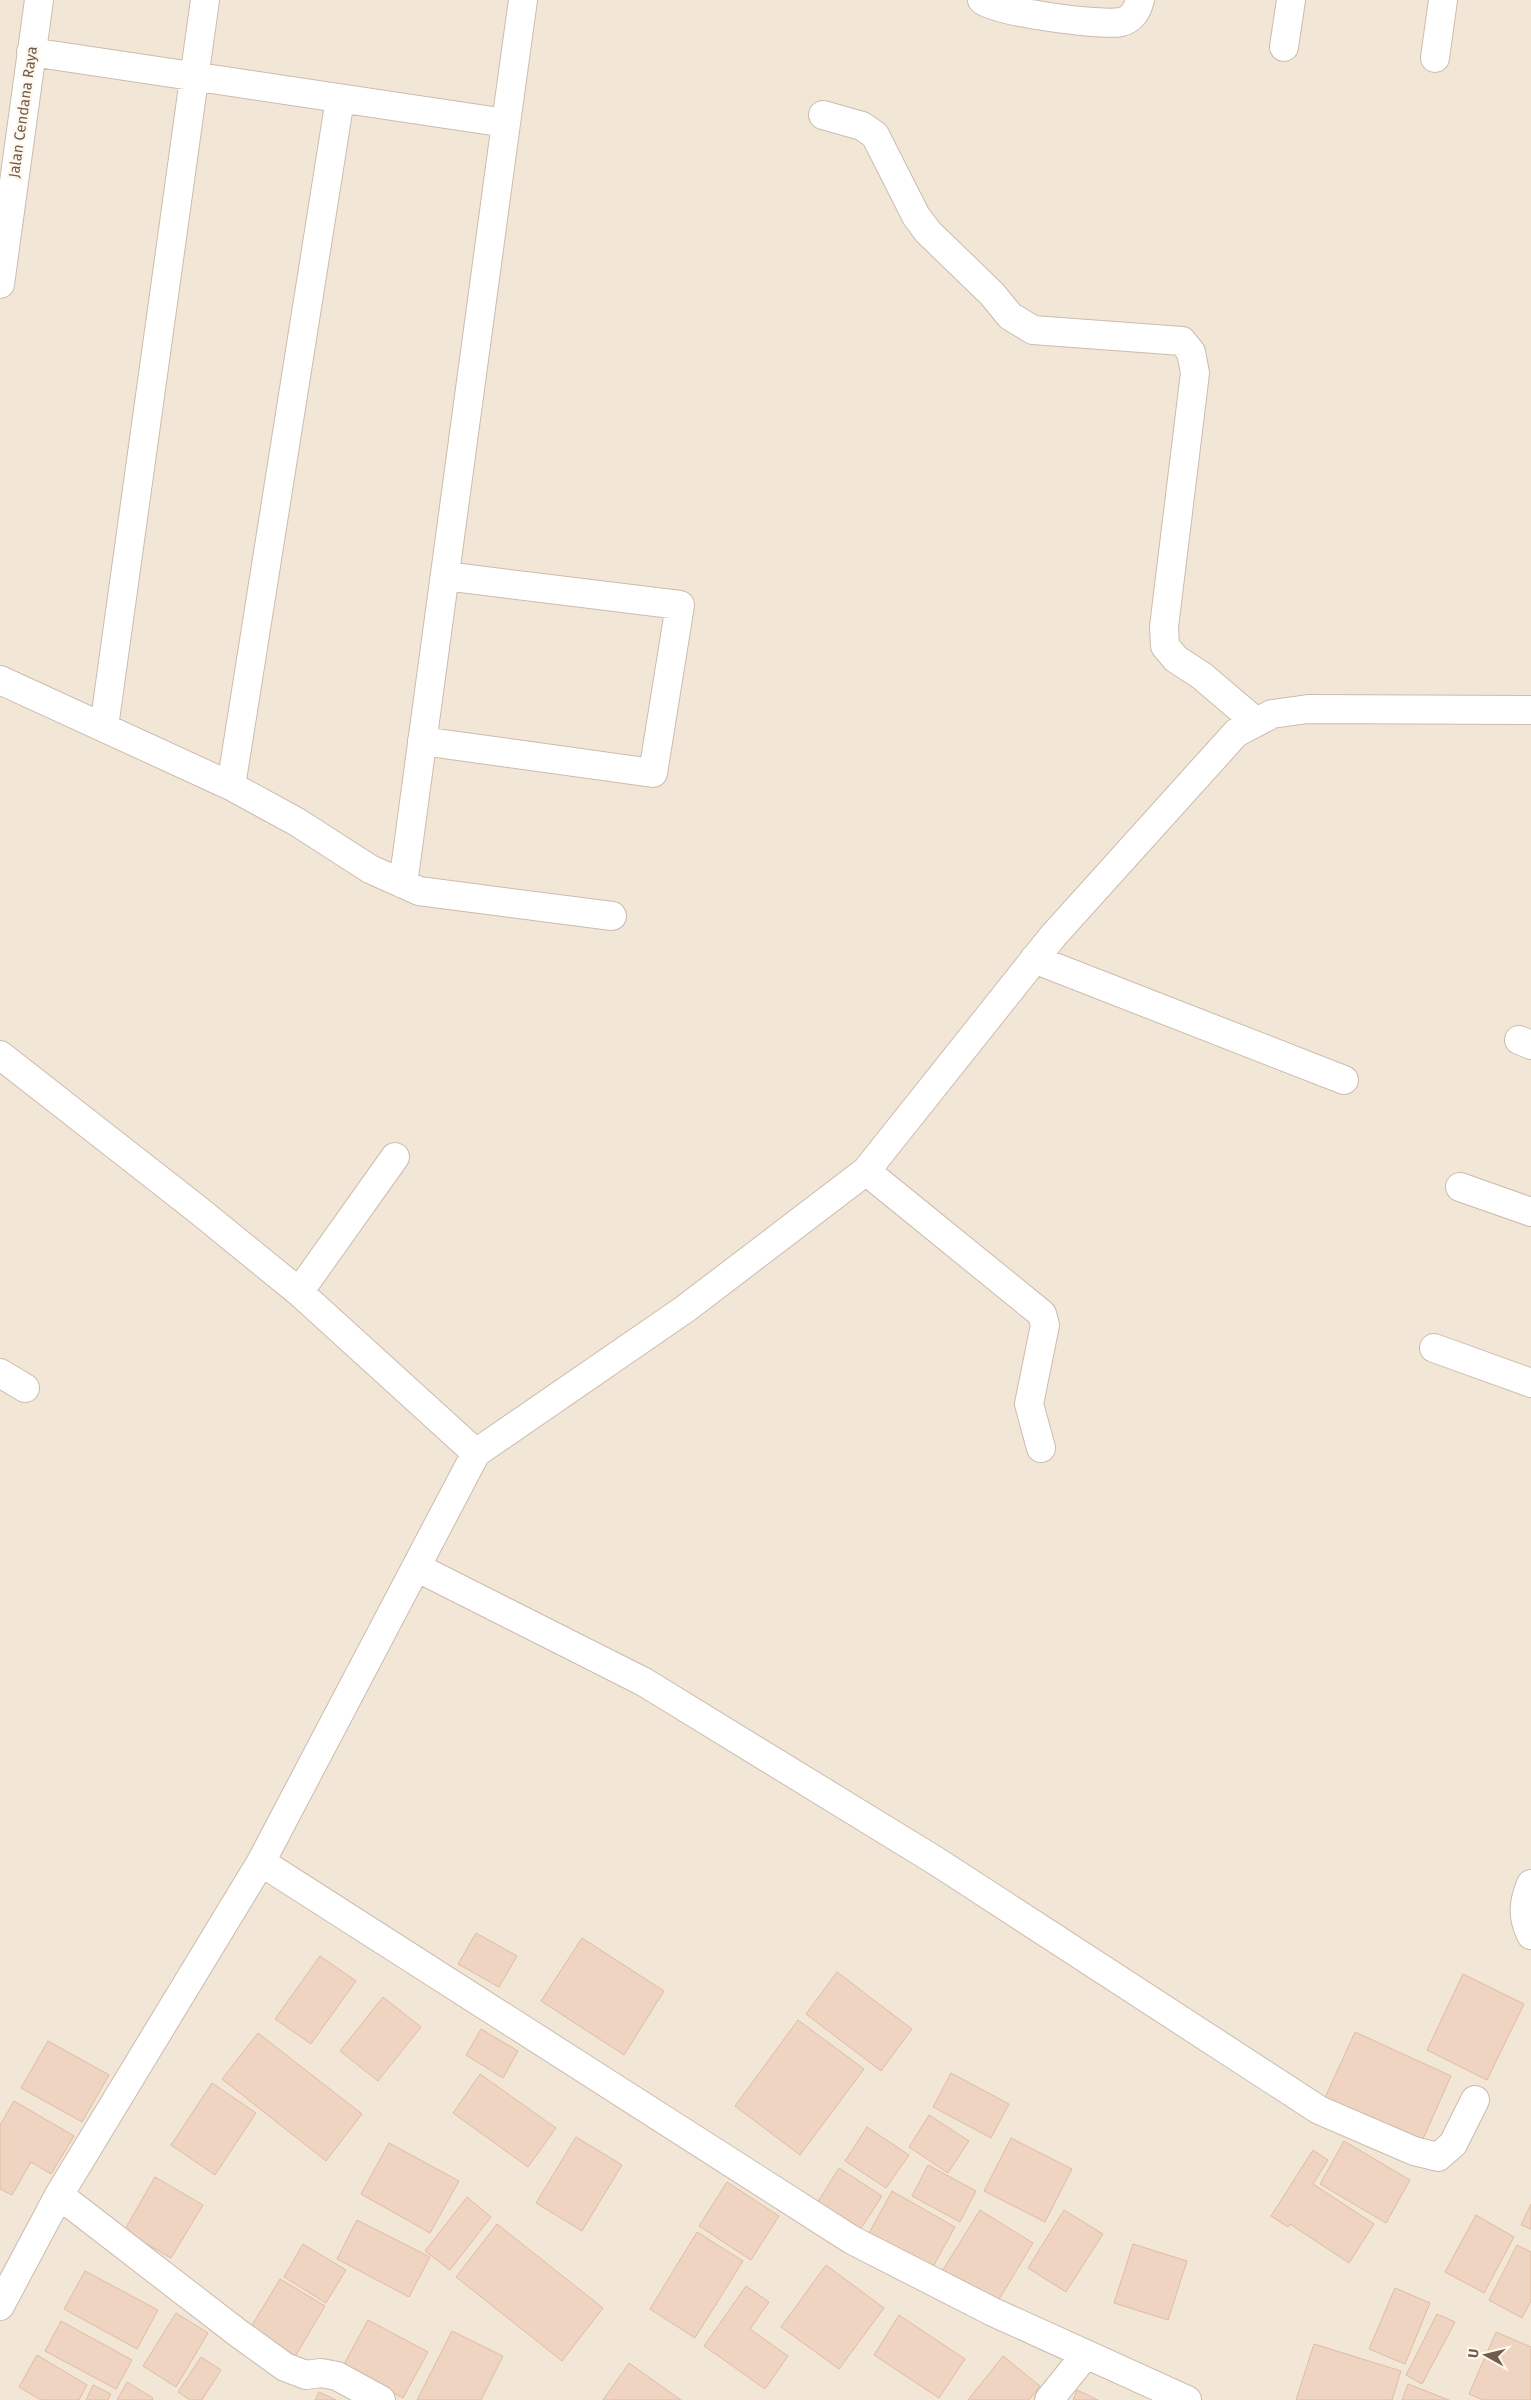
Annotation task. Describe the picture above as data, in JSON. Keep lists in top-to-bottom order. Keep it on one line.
{"streets":{"street":["Jalan Cendana Raya"]},"north":"left"}
